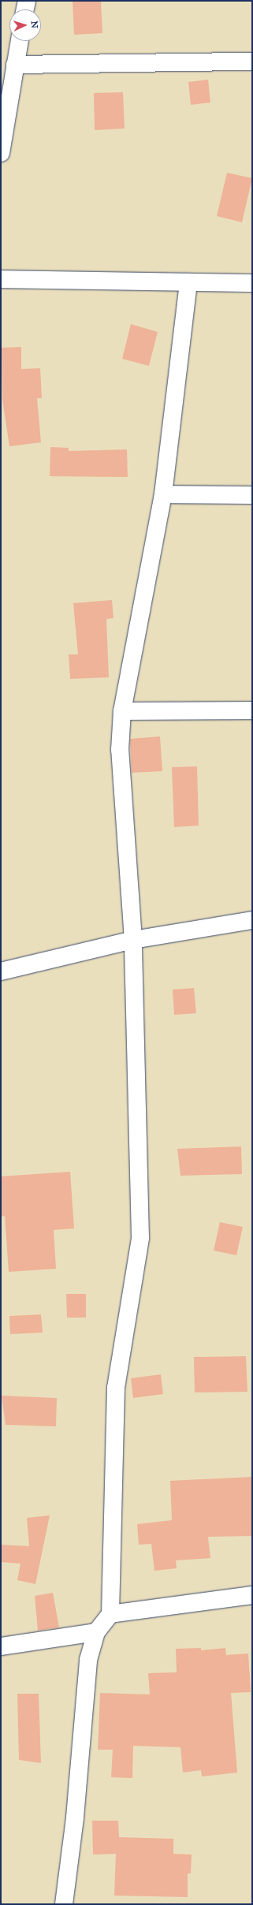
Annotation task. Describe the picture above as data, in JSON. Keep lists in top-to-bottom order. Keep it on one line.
{"north":"right"}
